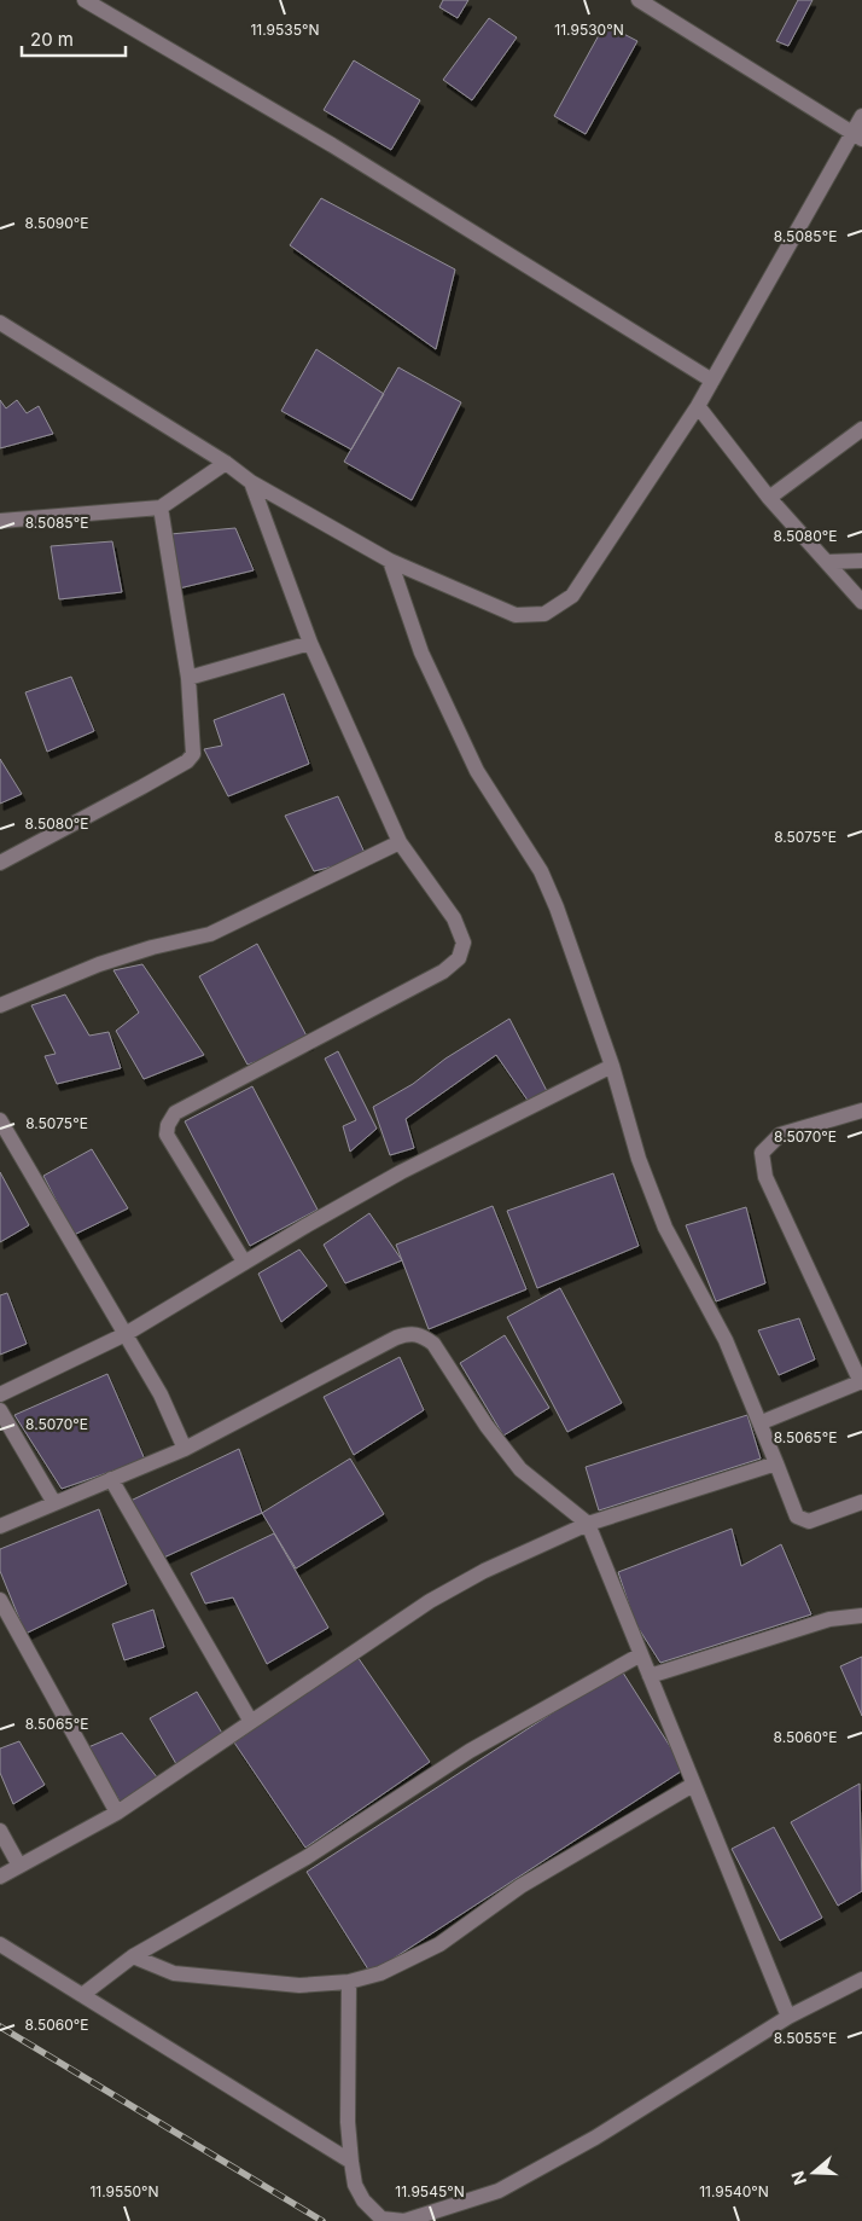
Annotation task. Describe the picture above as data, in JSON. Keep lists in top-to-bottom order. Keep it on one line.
{"scale_bar":"20 m","north":"left","coordinates":["11.9535°N","11.9530°N","8.5090°E","8.5085°E","8.5080°E","8.5075°E","8.5070°E","8.5065°E","8.5060°E","8.5055°E","11.9550°N","11.9545°N","11.9540°N"]}
